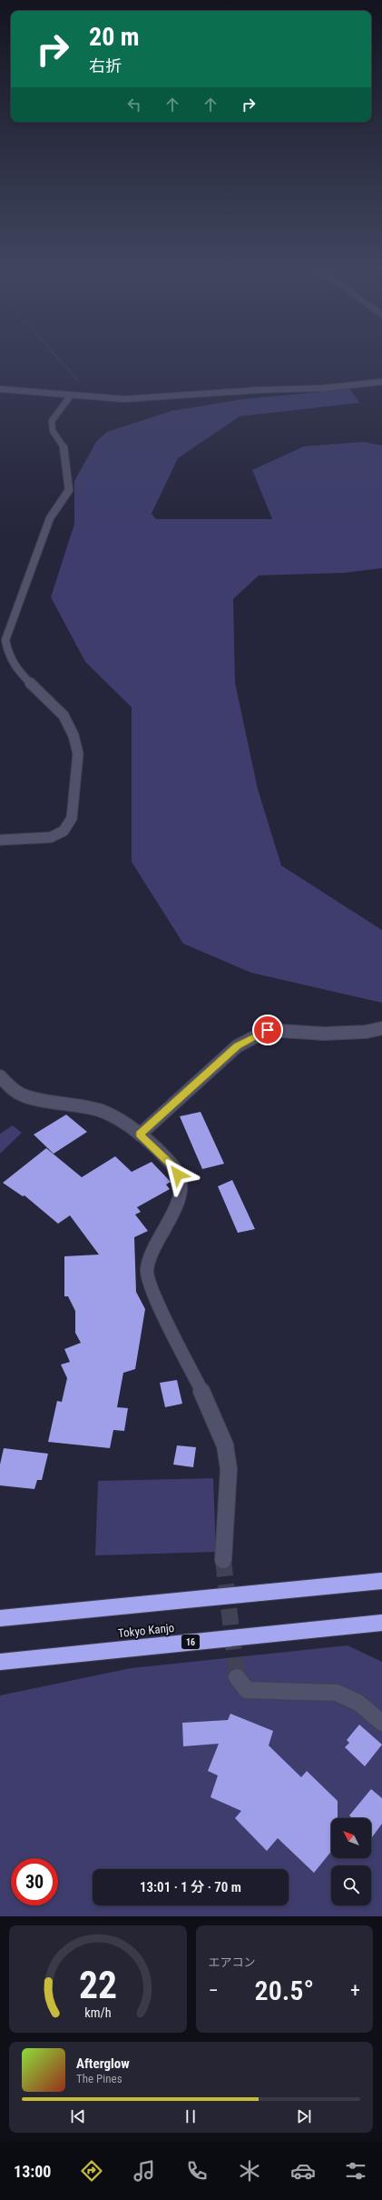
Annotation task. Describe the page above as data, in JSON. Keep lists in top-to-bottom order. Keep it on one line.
{"streets":{"highway":["Tokyo Kanjo","16"]},"north":"top left","page":{"turn":["20 m","右折"],"limit":"30","trip":"13:01 · 1 分 · 70 m","tile":"エアコン","heat":["−","20.5°","+"],"song":["Afterglow","The Pines"],"tabs":"13:00","gauge":["22","km/h"]}}
